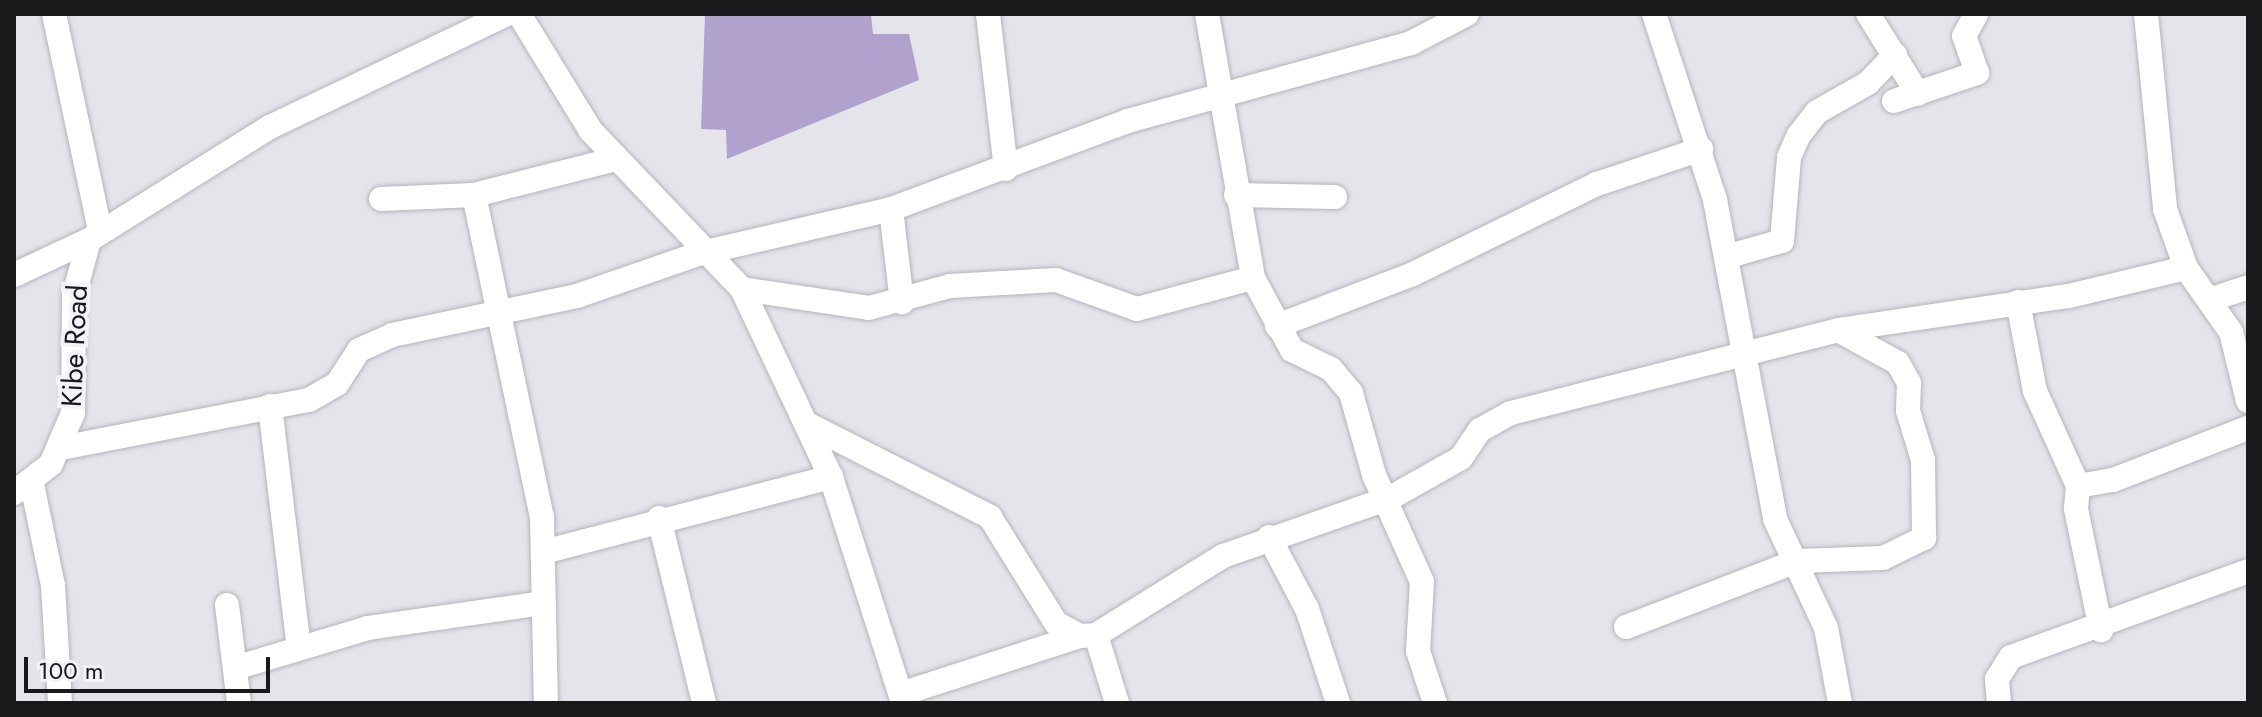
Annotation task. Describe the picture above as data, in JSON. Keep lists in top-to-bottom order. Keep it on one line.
{"streets":{"street":["Kibe Road"]},"scale_bar":"100 m"}
